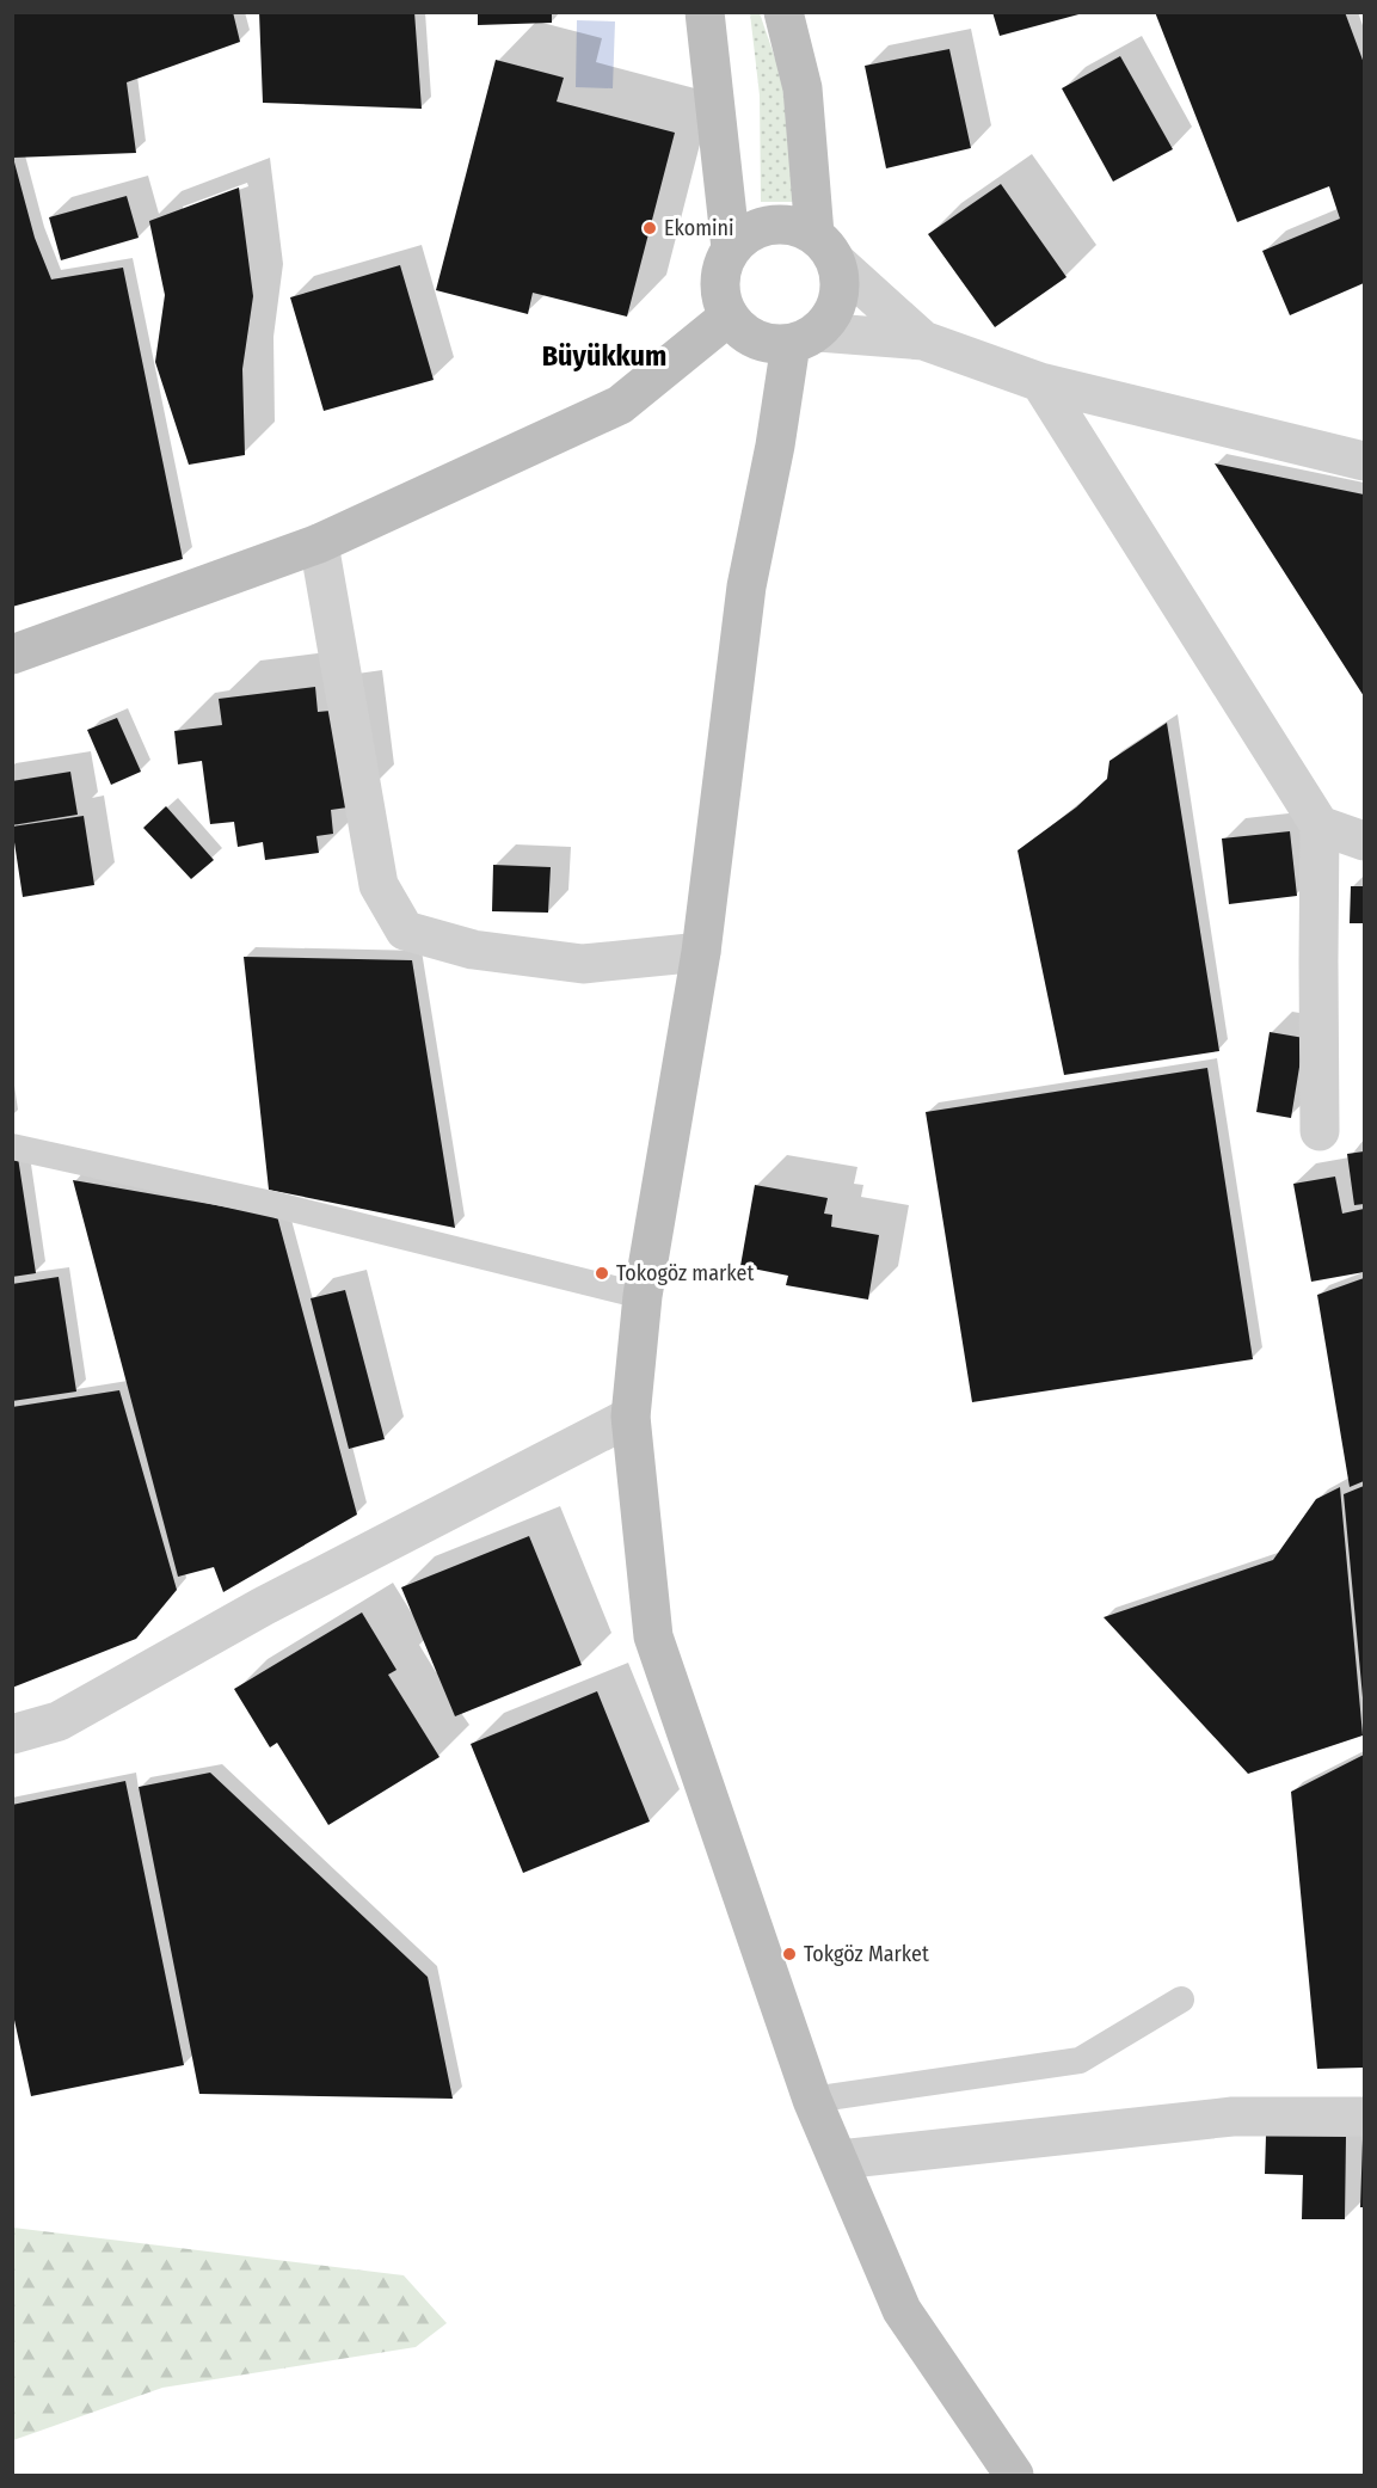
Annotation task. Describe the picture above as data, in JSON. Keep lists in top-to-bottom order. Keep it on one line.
{"districts":["Büyükkum"],"places":["Ekomini","Tokogöz market","Tokgöz Market"]}
